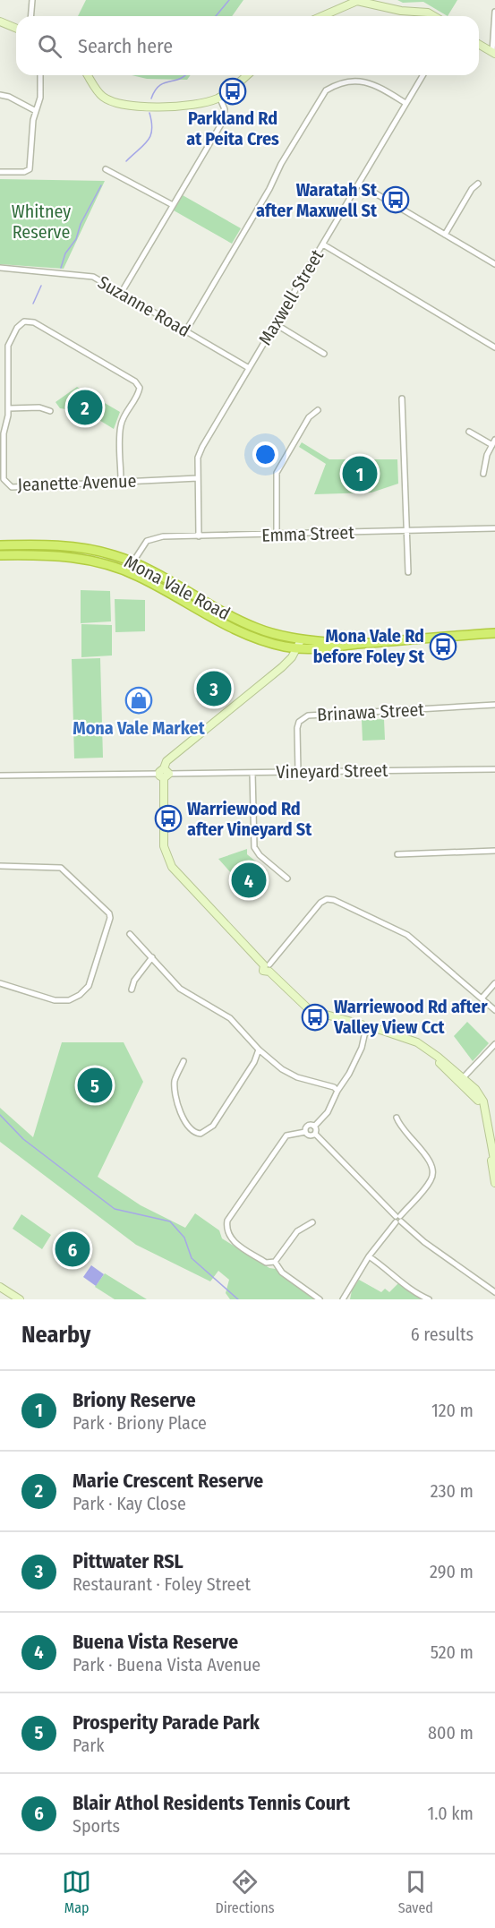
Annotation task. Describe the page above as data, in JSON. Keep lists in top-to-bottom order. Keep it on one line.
{"streets":{"highway":["Mona Vale Road"],"street":["Maxwell Street","Suzanne Road","Jeanette Avenue","Emma Street","Brinawa Street","Vineyard Street"]},"crossings":[["Maxwell Street","Suzanne Road"],["Maxwell Street","Jeanette Avenue"],["Maxwell Street","Emma Street"],["Emma Street","Mona Vale Road"],["Brinawa Street","Vineyard Street"]],"parks":["Whitney Reserve"],"places":{"bus stop":["Parkland Rd at Peita Cres","Waratah St after Maxwell St","Mona Vale Rd before Foley St","Warriewood Rd after Vineyard St","Warriewood Rd after Valley View Cct"],"shop":["Mona Vale Market"]},"page":{"search":"Search here","pins":["2","1","3","4","5","6"],"heading":["Nearby","6 results"],"list":[{"mark":"1","name":"Briony Reserve","note":"Park · Briony Place","value":"120 m"},{"mark":"2","name":"Marie Crescent Reserve","note":"Park · Kay Close","value":"230 m"},{"mark":"3","name":"Pittwater RSL","note":"Restaurant · Foley Street","value":"290 m"},{"mark":"4","name":"Buena Vista Reserve","note":"Park · Buena Vista Avenue","value":"520 m"},{"mark":"5","name":"Prosperity Parade Park","note":"Park","value":"800 m"},{"mark":"6","name":"Blair Athol Residents Tennis Court","note":"Sports","value":"1.0 km"}],"nav":["Map","Directions","Saved"]}}
